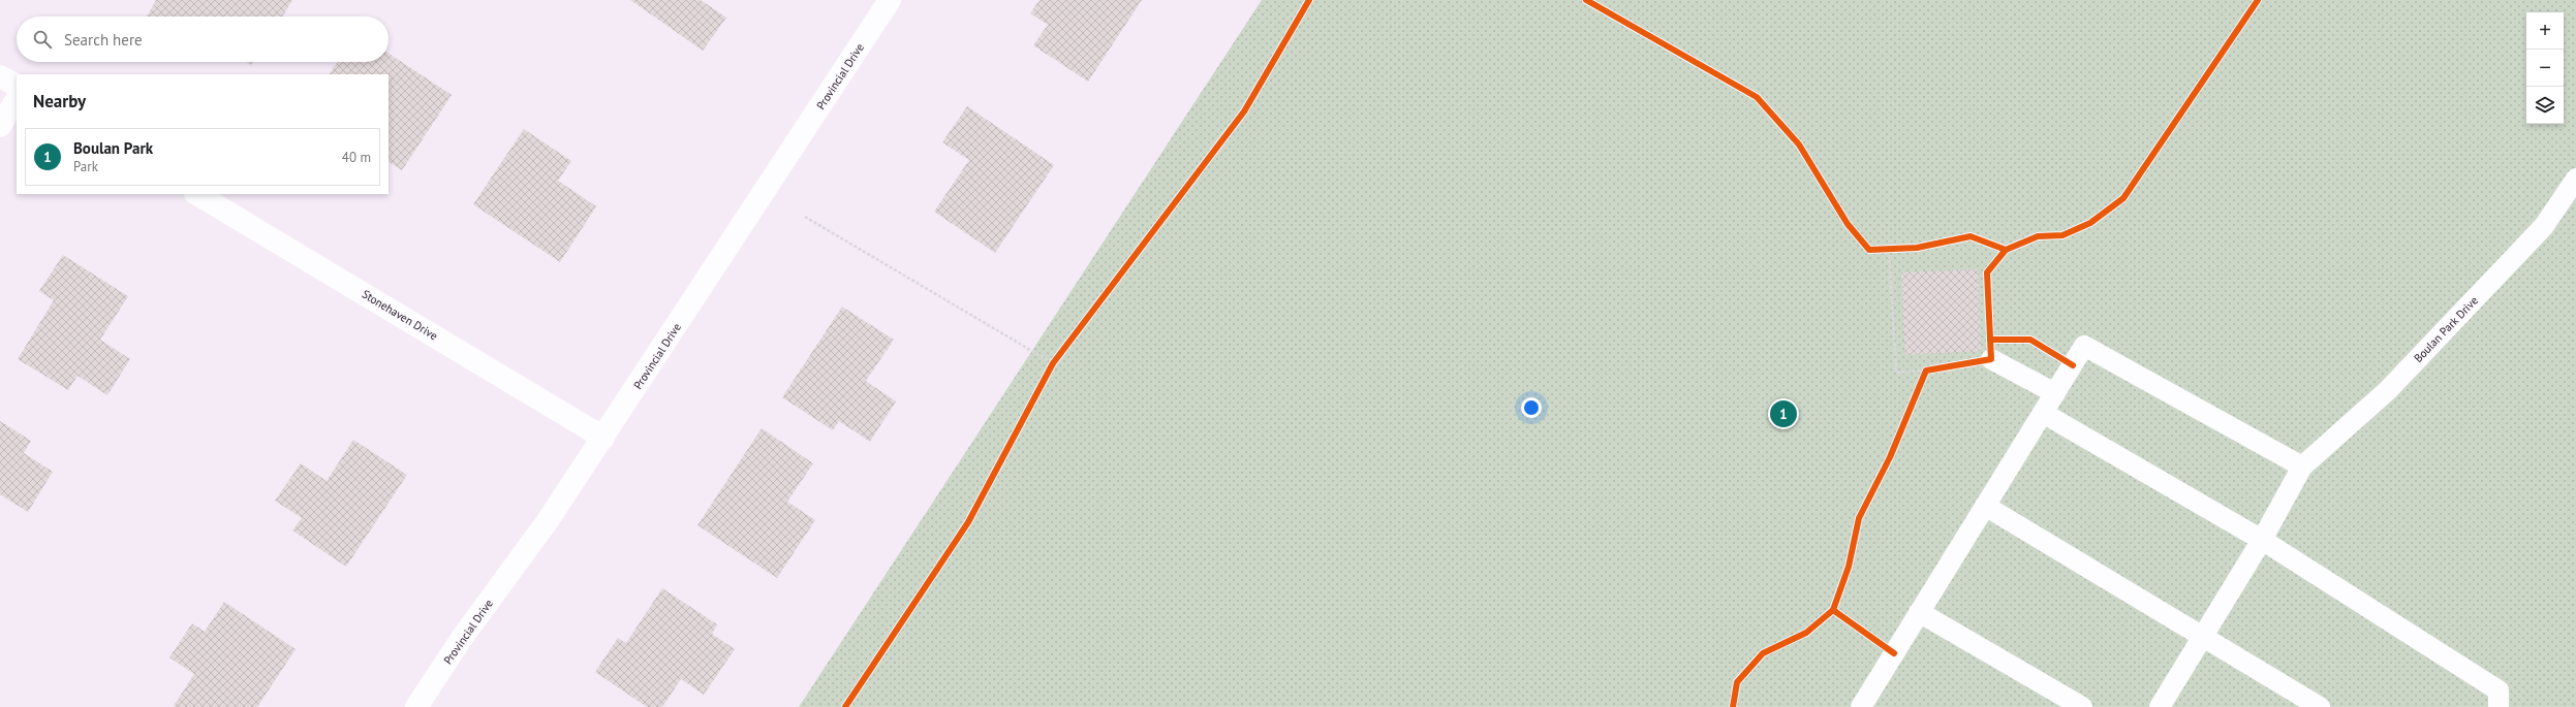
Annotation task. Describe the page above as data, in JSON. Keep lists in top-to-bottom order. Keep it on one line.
{"streets":{"street":["Provincial Drive","Stonehaven Drive"],"lane":["Boulan Park Drive"]},"crossings":[["Provincial Drive","Stonehaven Drive"]],"page":{"map_buttons":["+","−"],"search":"Search here","heading":"Nearby","list":[{"mark":"1","name":"Boulan Park","note":"Park","value":"40 m"}],"pins":"1"}}
